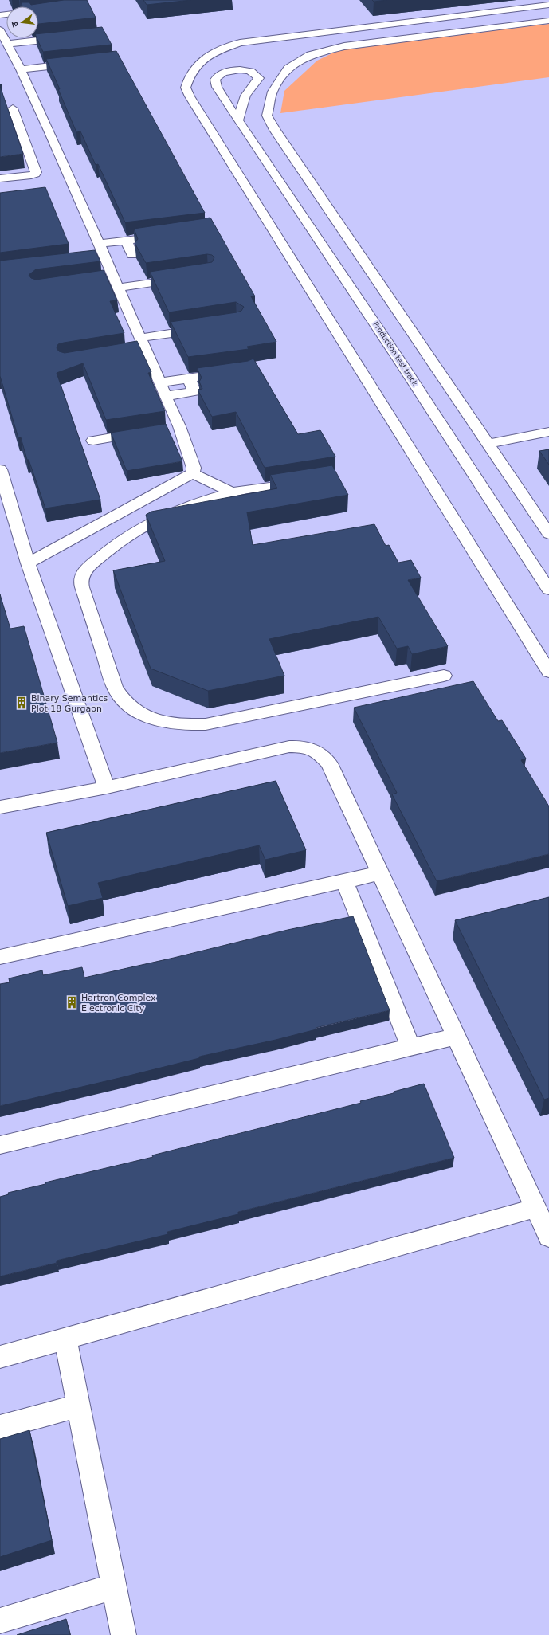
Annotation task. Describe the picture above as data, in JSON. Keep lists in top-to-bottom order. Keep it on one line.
{"streets":{"street":["Production test track"]},"places":{"building":["Binary Semantics Plot 18 Gurgaon","Hartron Complex Electronic City"]},"north":"left"}
